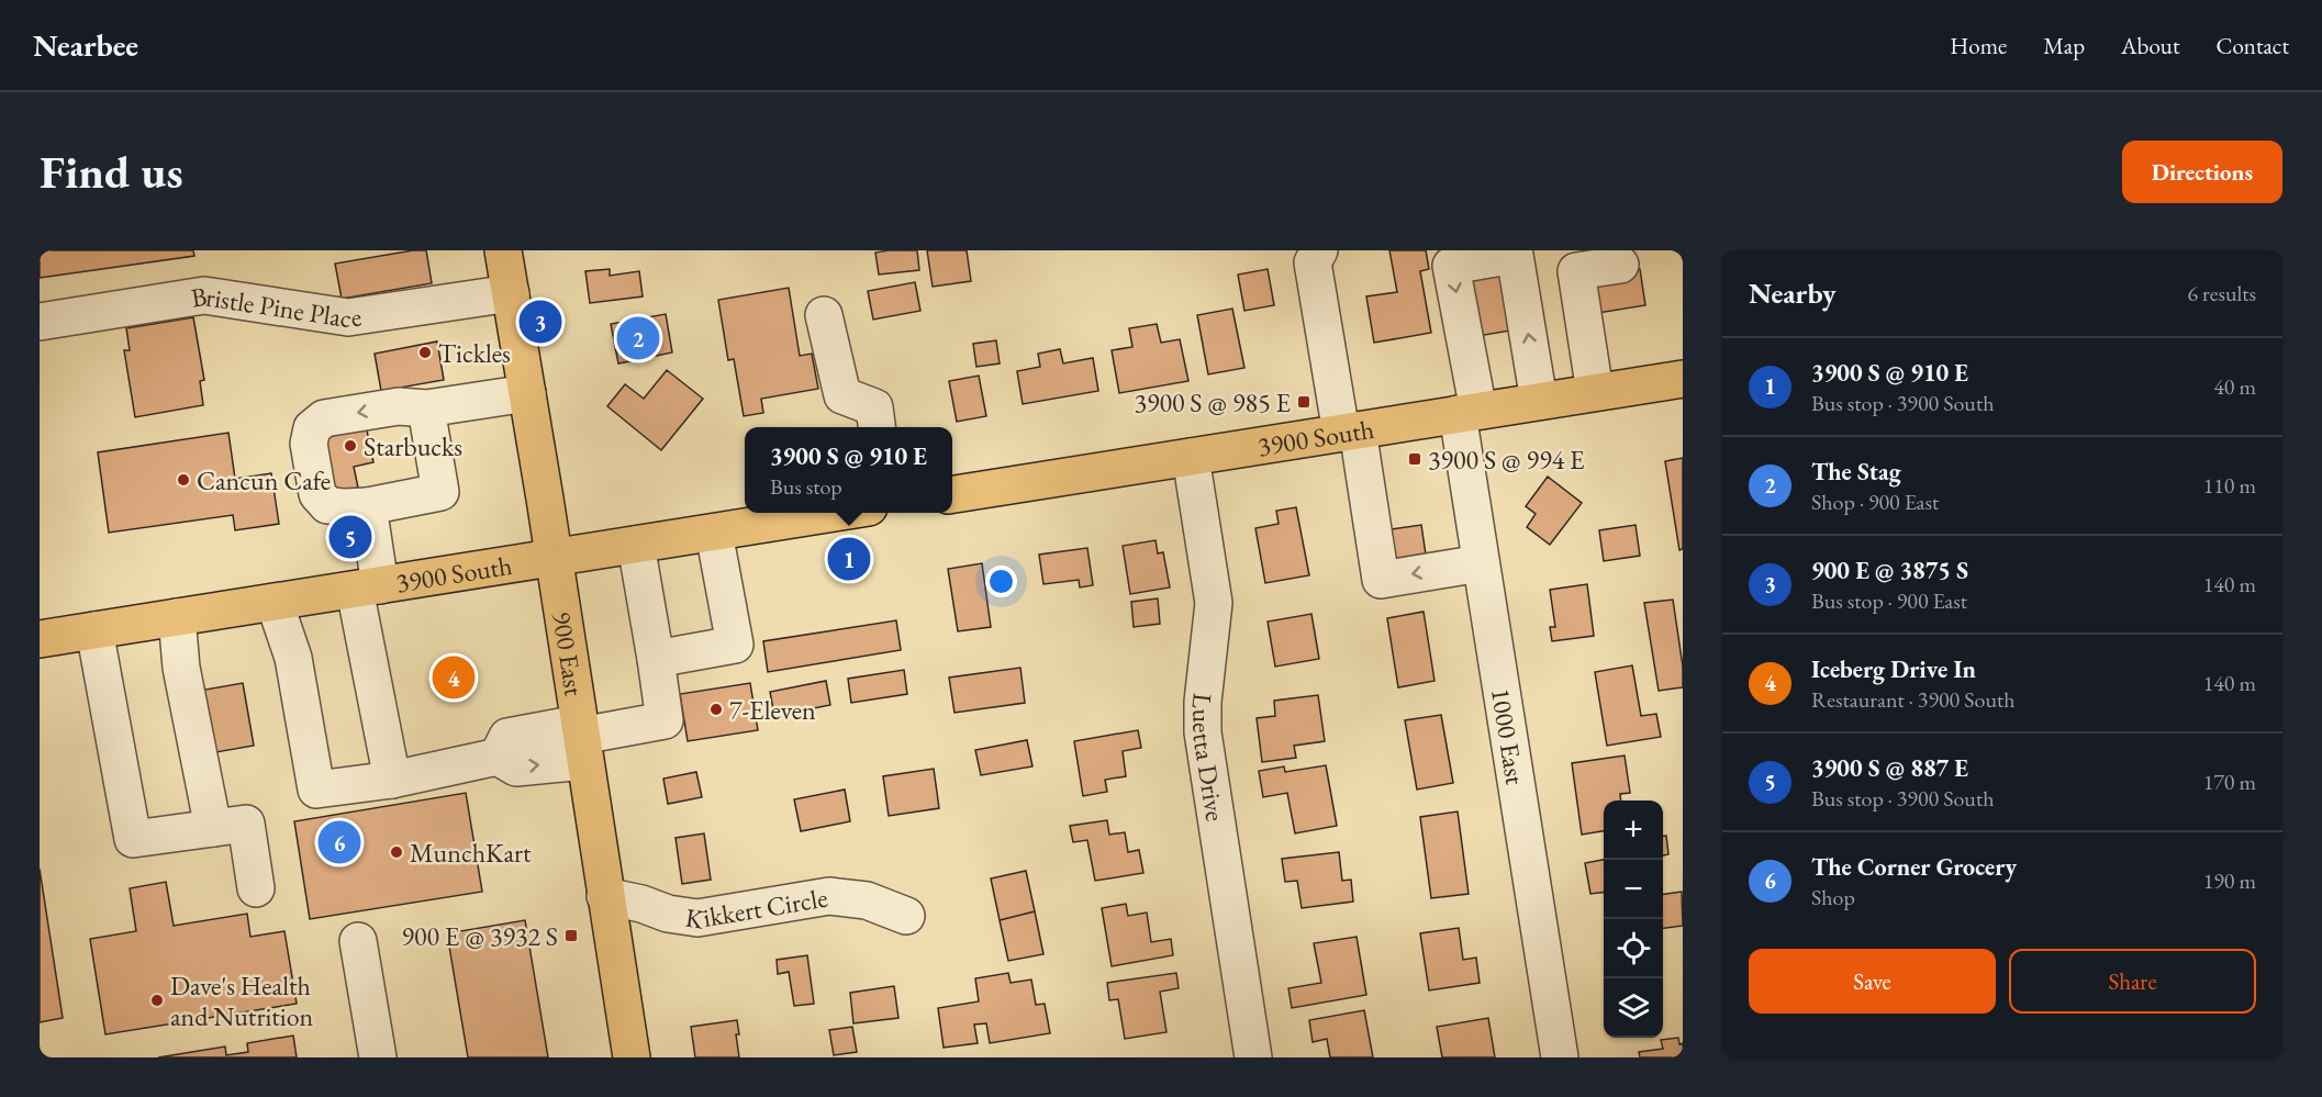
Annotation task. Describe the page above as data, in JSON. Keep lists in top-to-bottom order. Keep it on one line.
{"streets":{"main road":["3900 South","900 East"],"street":["Bristle Pine Place","1000 East","Luetta Drive","Kikkert Circle"]},"crossings":[["Bristle Pine Place","900 East"],["3900 South","900 East"],["3900 South","1000 East"],["3900 South","Luetta Drive"],["900 East","Kikkert Circle"]],"places":{"other":["Tickles","Starbucks","Cancun Cafe","7-Eleven","MunchKart","Dave's Health and Nutrition"],"transit":["3900 S @ 985 E","3900 S @ 994 E","900 E @ 3932 S"]},"page":{"header":"Nearbee","nav":["Home","Map","About","Contact"],"buttons":["Directions",["Save","Share"]],"title":"Find us","heading":["Nearby","6 results"],"pins":["3","2","5","1","4","6"],"list":[{"mark":"1","name":"3900 S @ 910 E","note":"Bus stop · 3900 South","value":"40 m"},{"mark":"2","name":"The Stag","note":"Shop · 900 East","value":"110 m"},{"mark":"3","name":"900 E @ 3875 S","note":"Bus stop · 900 East","value":"140 m"},{"mark":"4","name":"Iceberg Drive In","note":"Restaurant · 3900 South","value":"140 m"},{"mark":"5","name":"3900 S @ 887 E","note":"Bus stop · 3900 South","value":"170 m"},{"mark":"6","name":"The Corner Grocery","note":"Shop","value":"190 m"}],"popup":["3900 S @ 910 E","Bus stop"],"map_buttons":["+","−"]}}
